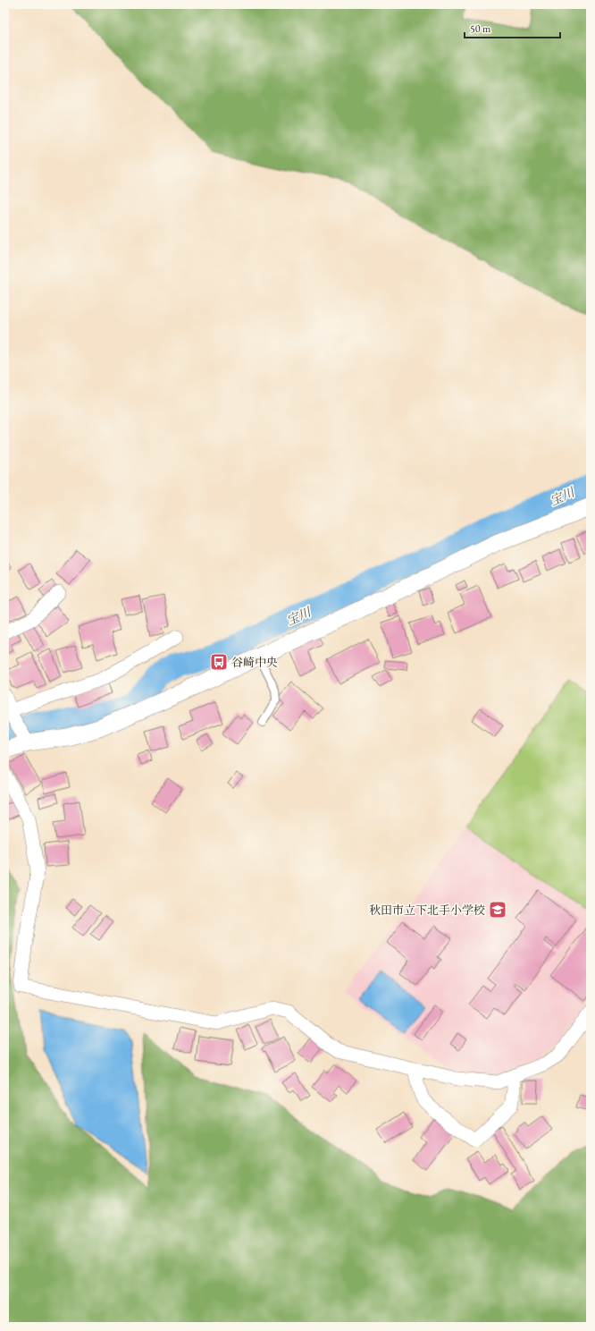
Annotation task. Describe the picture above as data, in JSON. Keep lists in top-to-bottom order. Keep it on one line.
{"water":["宝川"],"places":{"bus stop":["谷崎中央"],"school or university":["秋田市立下北手小学校"]},"scale_bar":"50 m"}
